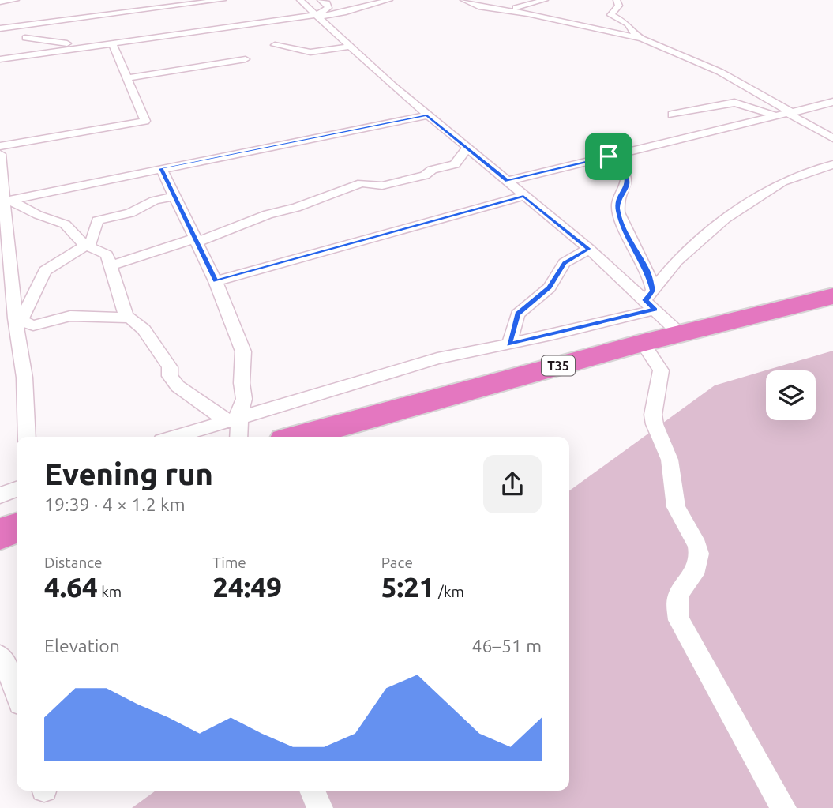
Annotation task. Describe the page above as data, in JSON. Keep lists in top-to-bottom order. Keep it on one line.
{"streets":{"highway":["T35"]},"page":{"heading":["Evening run","19:39 · 4 × 1.2 km"],"stats":[["Distance","4.64 km"],["Time","24:49"],["Pace","5:21 /km"]],"chart":["Elevation","46–51 m"]}}
